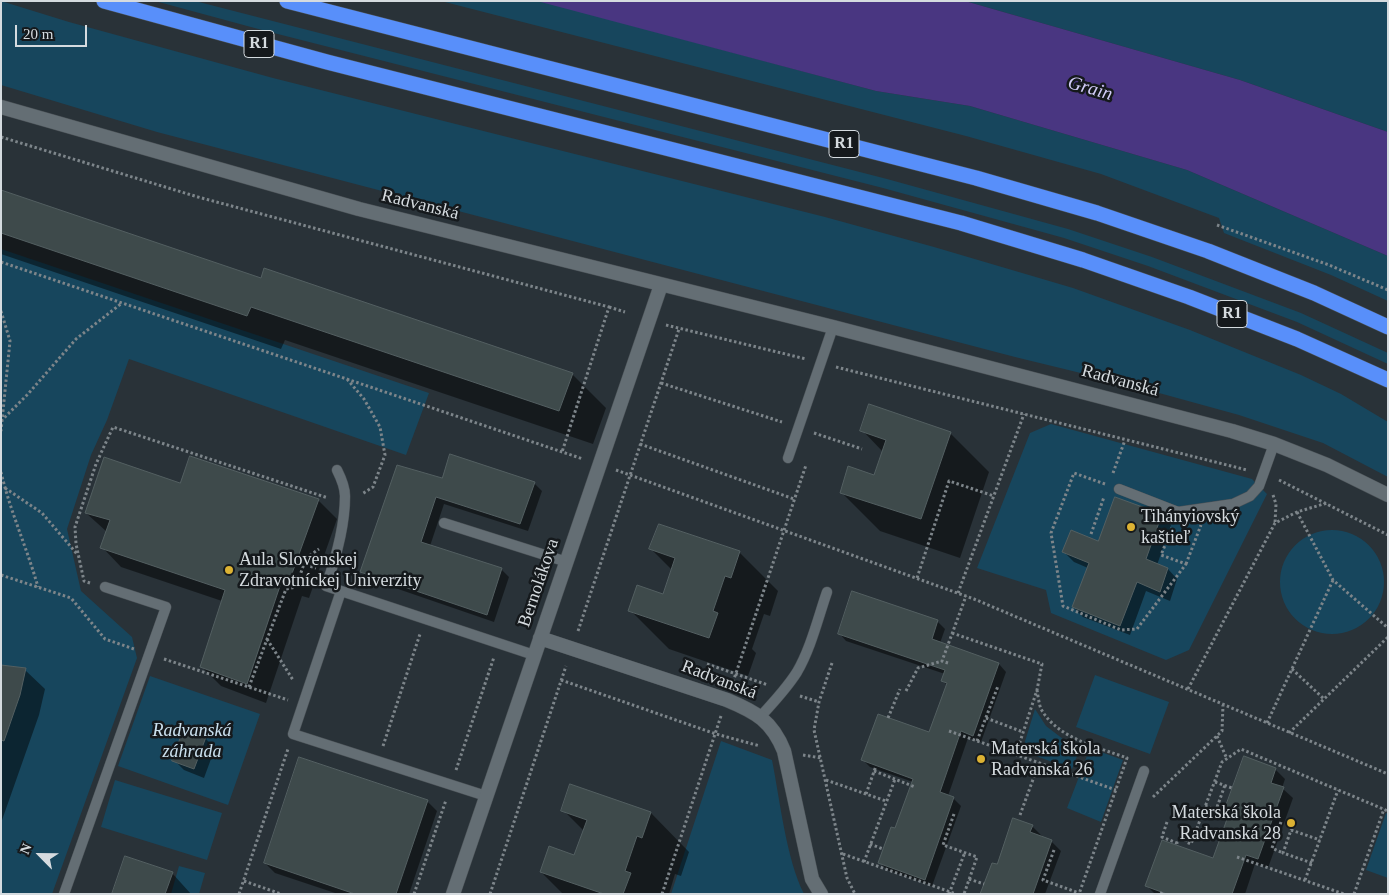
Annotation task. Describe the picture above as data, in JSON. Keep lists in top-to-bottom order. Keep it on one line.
{"streets":{"highway":["R1"],"street":["Radvanská","Bernolákova"]},"crossings":[["Radvanská","Bernolákova"]],"water":["Grain"],"parks":["Radvanská záhrada"],"places":["Tihányiovský kaštieľ","Aula Slovenskej Zdravotníckej Univerzity","Materská škola Radvanská 26","Materská škola Radvanská 28"],"scale_bar":"20 m","north":"top left"}
